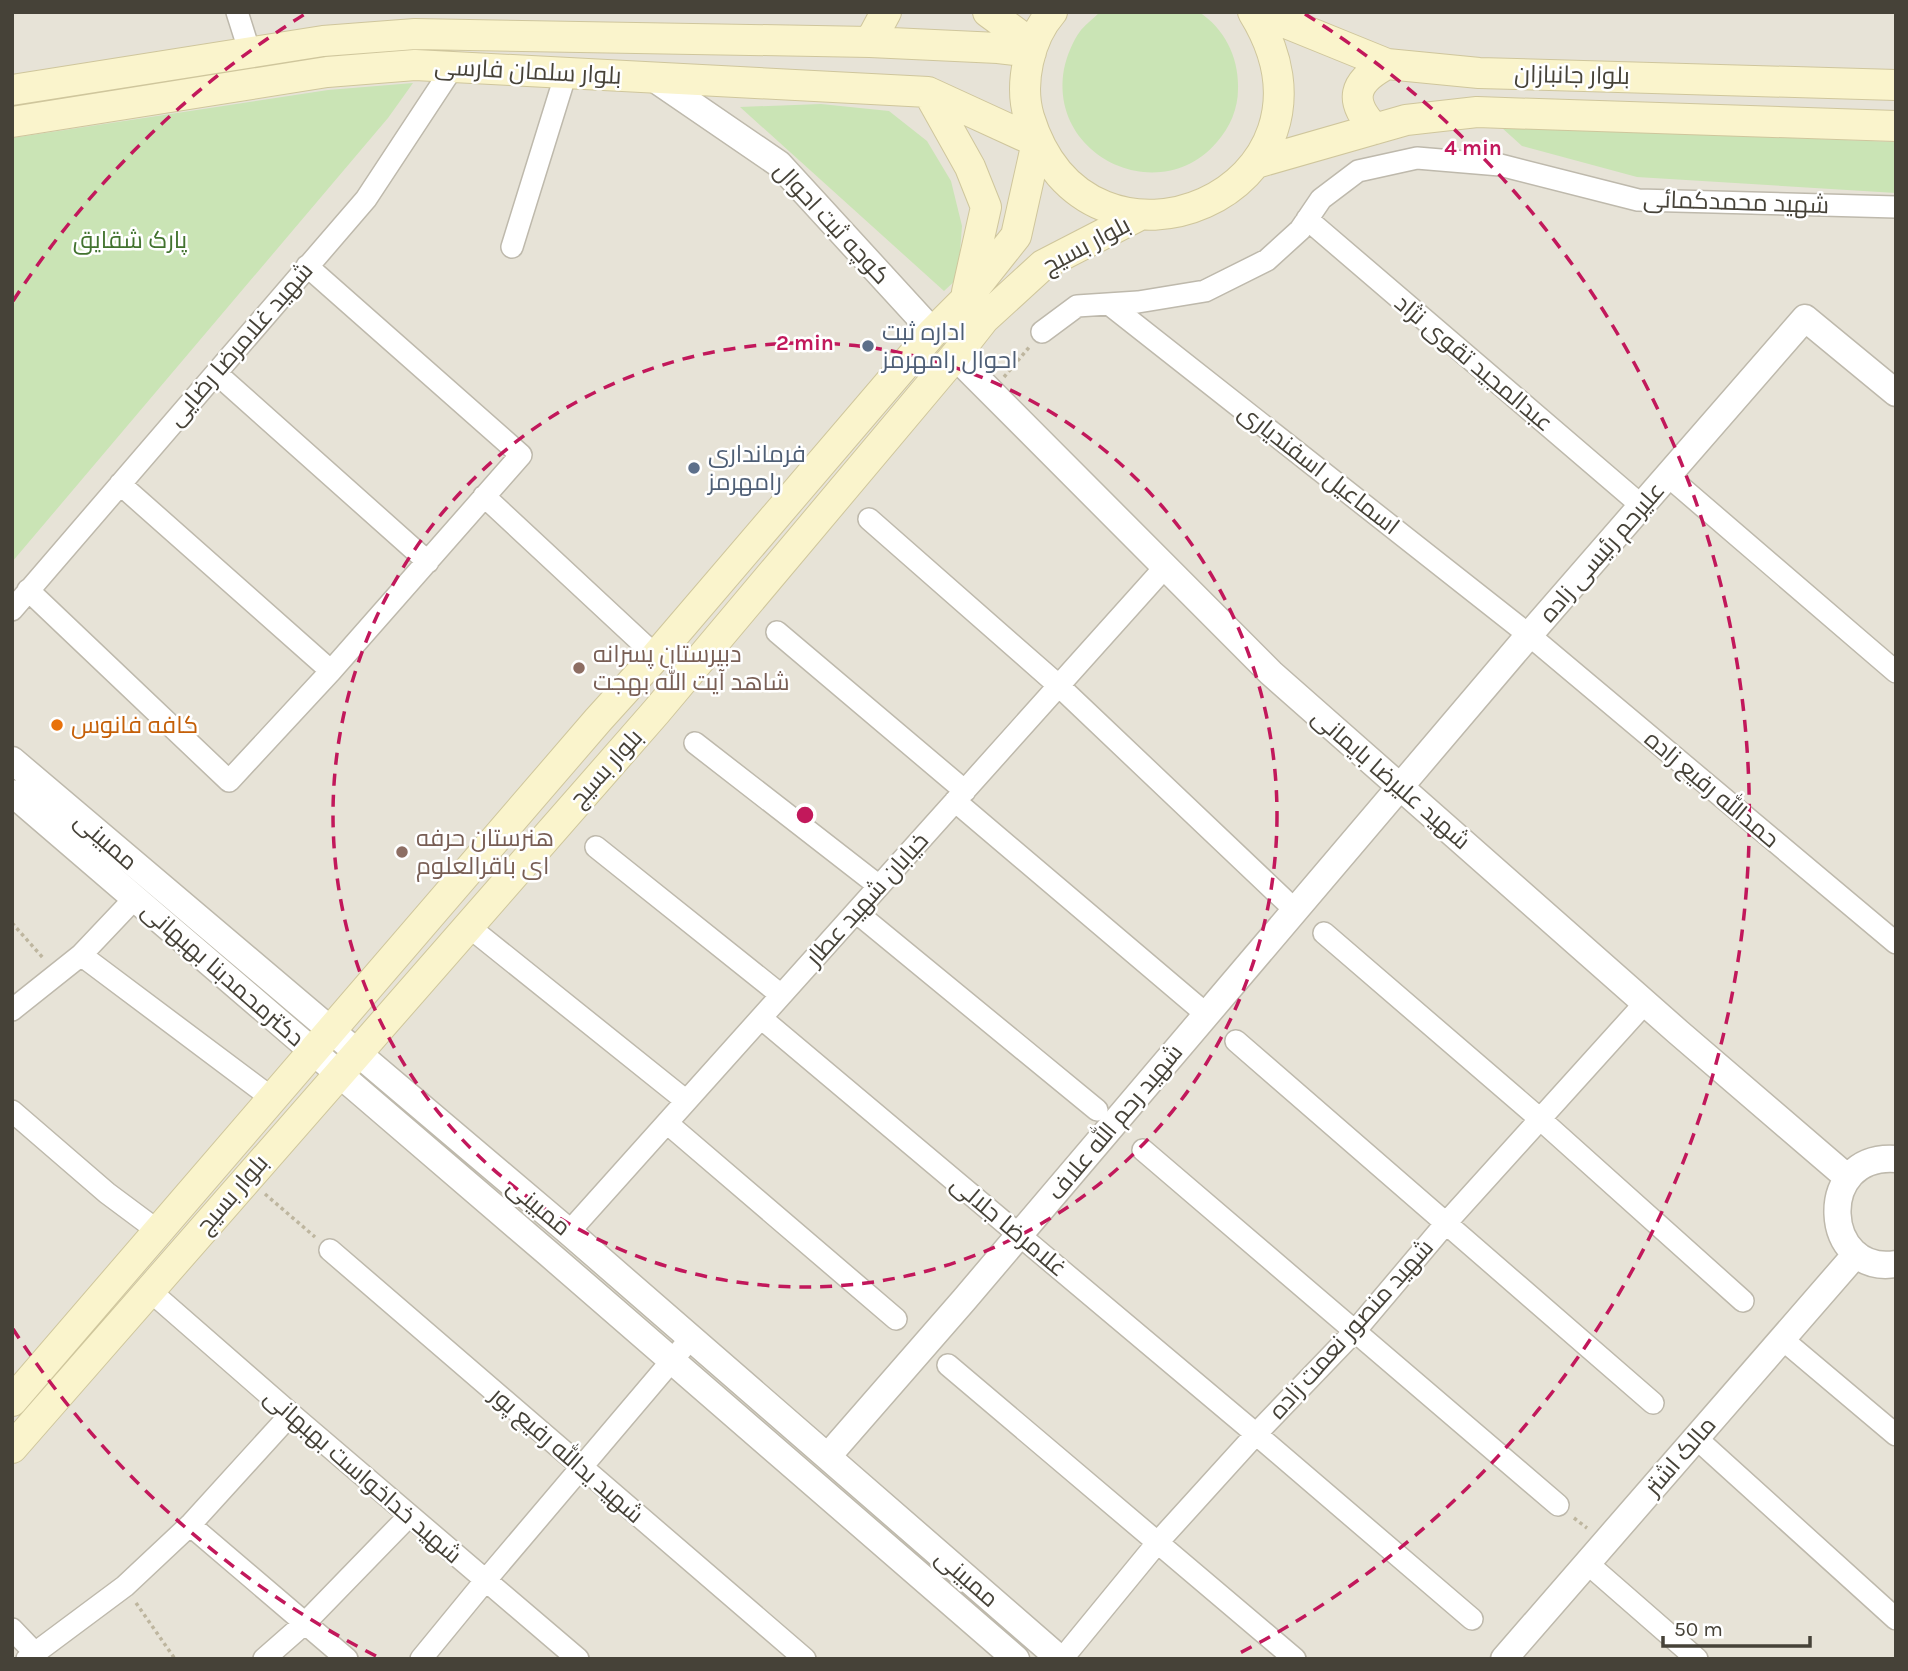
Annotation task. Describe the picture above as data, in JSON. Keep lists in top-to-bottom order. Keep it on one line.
{"streets":{"main road":["بلوار سلمان فارسی","بلوار جانبازان","بلوار بسیج"],"street":["شهید محمدکمائی","کوچه ثبت احوال","شهید غلامرضا رضایی","عبدالمجید تقوی نژاد","اسماعیل اسفندیاری","علیرحم رئیسی زاده","شهید علیرضا بایمانی","حمدالله رفیع زاده","ممبینی","خیابان شهید عطار","دکترمحمدبنا بهبهانی","شهید رحم الله علاف","غلامرضا جلالی","شهید منصور نعمت زاده","شهید یدالله رفیع پور","مالک اشتر","شهید خداخواست بهبهانی"]},"crossings":[["بلوار سلمان فارسی","کوچه ثبت احوال"],["بلوار سلمان فارسی","بلوار بسیج"],["بلوار سلمان فارسی","شهید غلامرضا رضایی"],["شهید محمدکمائی","عبدالمجید تقوی نژاد"],["شهید محمدکمائی","اسماعیل اسفندیاری"],["کوچه ثبت احوال","بلوار بسیج"],["بلوار بسیج","شهید علیرضا بایمانی"],["بلوار بسیج","ممبینی"],["بلوار بسیج","دکترمحمدبنا بهبهانی"],["بلوار بسیج","شهید خداخواست بهبهانی"],["عبدالمجید تقوی نژاد","علیرحم رئیسی زاده"],["اسماعیل اسفندیاری","علیرحم رئیسی زاده"],["اسماعیل اسفندیاری","حمدالله رفیع زاده"],["علیرحم رئیسی زاده","شهید علیرضا بایمانی"],["علیرحم رئیسی زاده","حمدالله رفیع زاده"],["علیرحم رئیسی زاده","شهید رحم الله علاف"],["شهید علیرضا بایمانی","خیابان شهید عطار"],["شهید علیرضا بایمانی","شهید رحم الله علاف"],["شهید علیرضا بایمانی","شهید منصور نعمت زاده"],["ممبینی","خیابان شهید عطار"],["ممبینی","دکترمحمدبنا بهبهانی"],["ممبینی","شهید رحم الله علاف"],["ممبینی","شهید منصور نعمت زاده"],["خیابان شهید عطار","غلامرضا جلالی"],["شهید رحم الله علاف","غلامرضا جلالی"],["غلامرضا جلالی","شهید منصور نعمت زاده"]],"parks":["پارک شقایق"],"places":["اداره ثبت احوال رامهرمز","فرمانداری رامهرمز","دبیرستان پسرانه شاهد آیت الله بهجت","کافه فانوس","هنرستان حرفه ای باقرالعلوم"],"scale_bar":"50 m","rings":["4 min","2 min"]}
